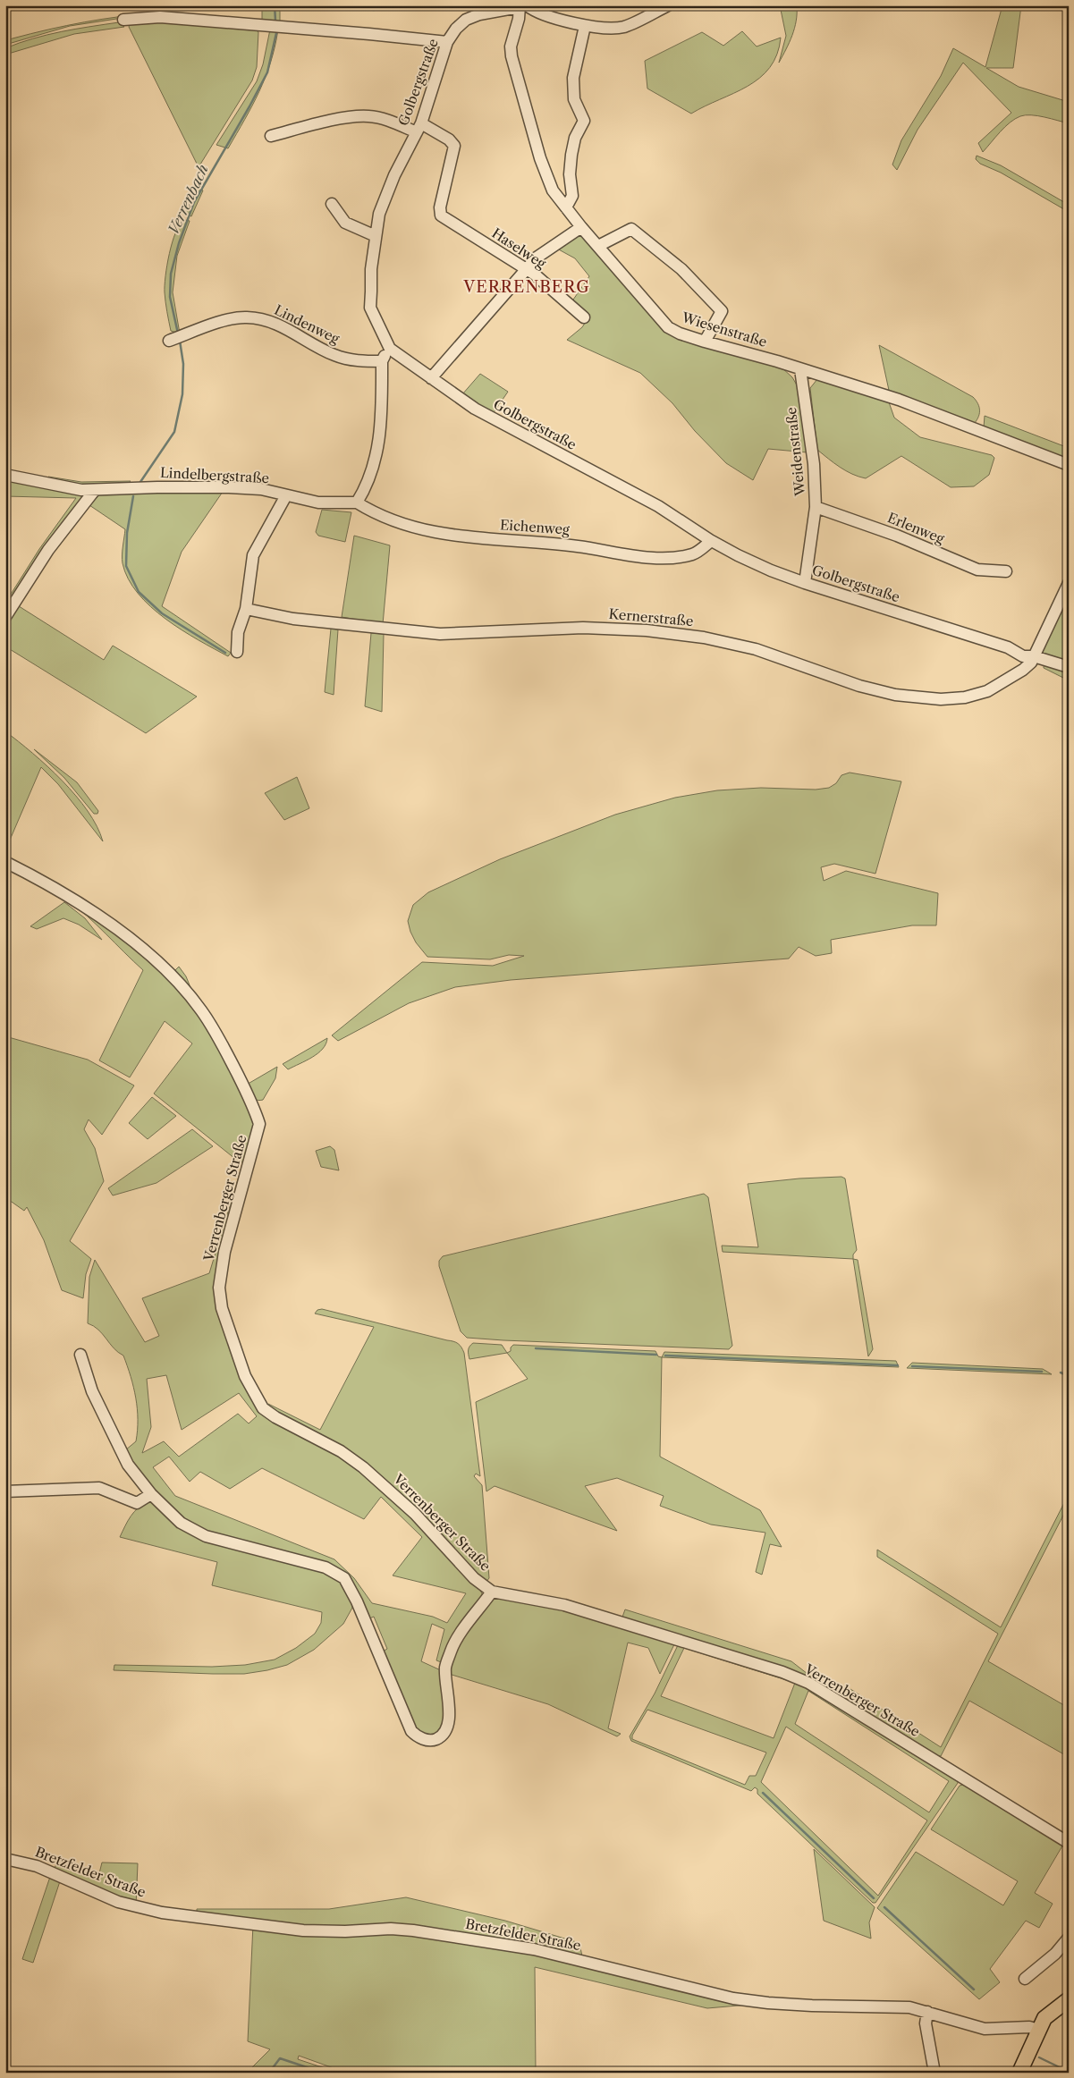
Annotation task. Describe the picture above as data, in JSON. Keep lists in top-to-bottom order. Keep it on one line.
{"streets":{"street":["Golbergstraße","Haselweg","Lindenweg","Wiesenstraße","Weidenstraße","Lindelbergstraße","Eichenweg","Erlenweg","Kernerstraße","Verrenberger Straße","Bretzfelder Straße"]},"crossings":[["Golbergstraße","Haselweg"],["Golbergstraße","Wiesenstraße"],["Golbergstraße","Weidenstraße"],["Golbergstraße","Eichenweg"],["Golbergstraße","Kernerstraße"],["Wiesenstraße","Weidenstraße"],["Weidenstraße","Erlenweg"],["Lindelbergstraße","Eichenweg"]],"districts":["VERRENBERG"],"water":["Verrenbach"]}
